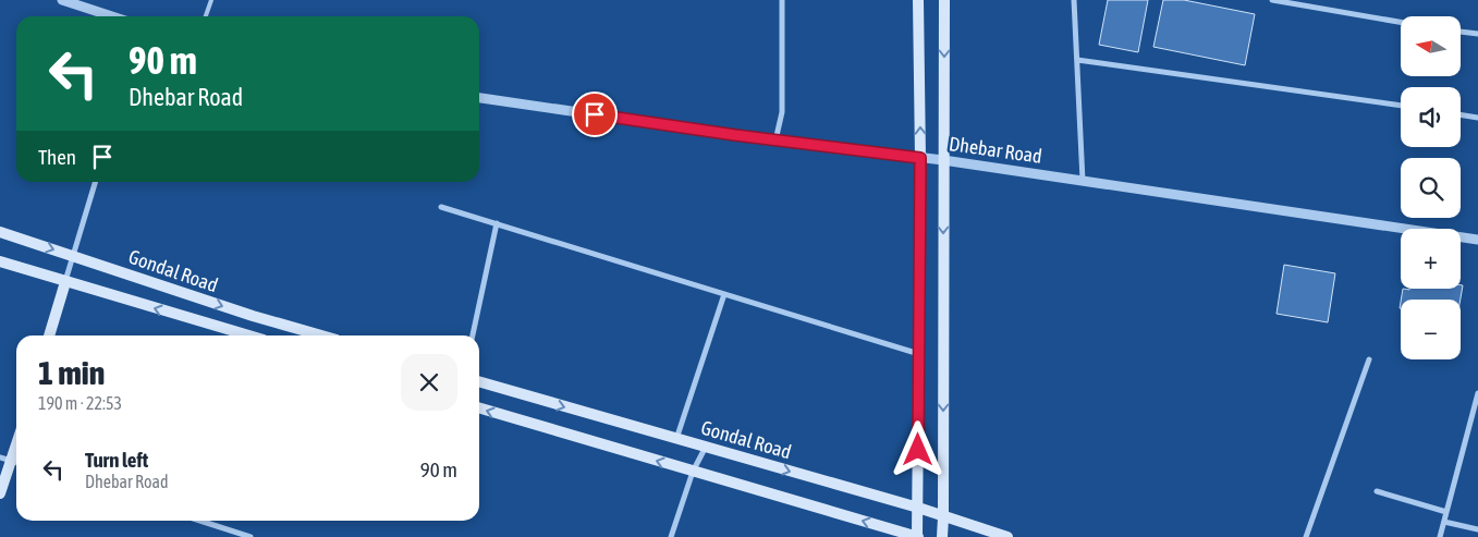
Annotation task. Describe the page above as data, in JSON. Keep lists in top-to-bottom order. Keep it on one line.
{"streets":{"main road":["Gondal Road"],"street":["Dhebar Road"]},"north":"left","page":{"map_buttons":["+","−"],"turn":["90 m","Dhebar Road"],"then":"Then","heading":["1 min","190 m · 22:53"],"list":[{"name":"Turn left","note":"Dhebar Road","value":"90 m"}]}}
